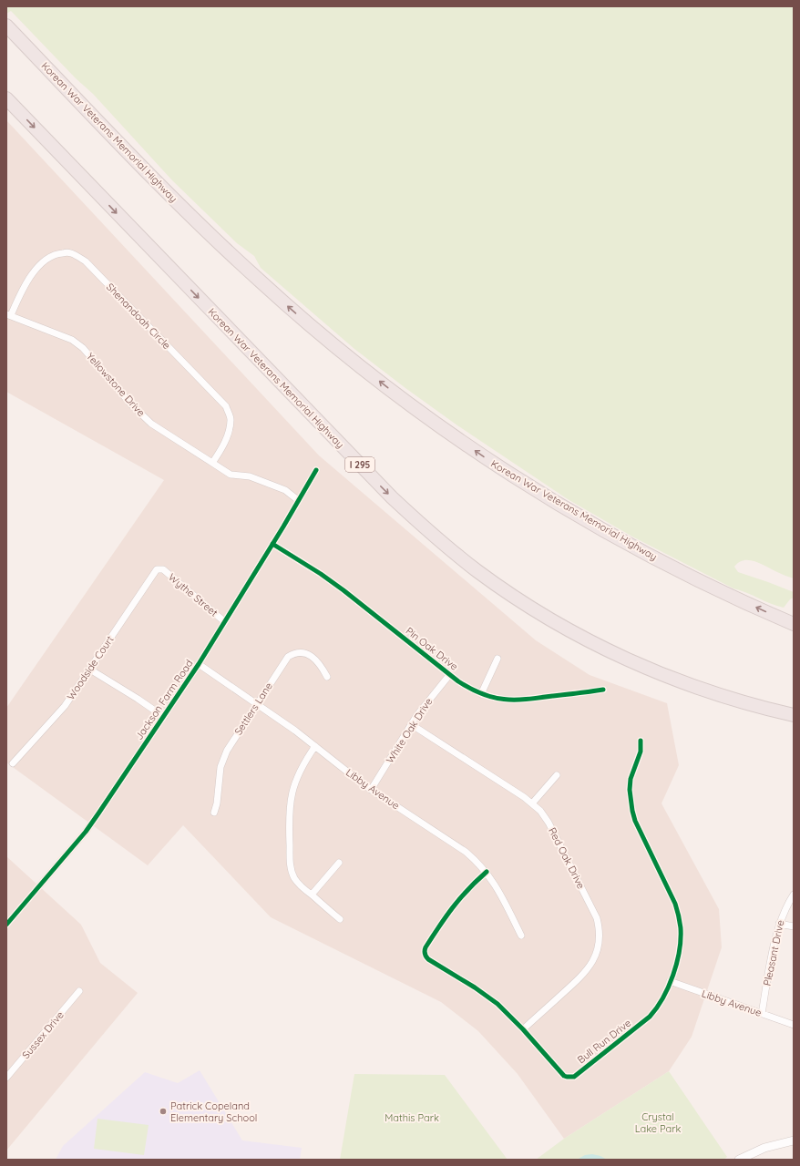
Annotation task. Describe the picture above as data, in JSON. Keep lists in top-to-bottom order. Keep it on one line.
{"streets":{"highway":["Korean War Veterans Memorial Highway","I 295"],"street":["Shenandoah Circle","Yellowstone Drive","Wythe Street","Pin Oak Drive","Woodside Court","Jackson Farm Road","Settlers Lane","White Oak Drive","Libby Avenue","Red Oak Drive","Pleasant Drive","Sussex Drive","Bull Run Drive"]},"crossings":[["Shenandoah Circle","Yellowstone Drive"],["Yellowstone Drive","Jackson Farm Road"],["Wythe Street","Woodside Court"],["Wythe Street","Jackson Farm Road"],["Pin Oak Drive","Jackson Farm Road"],["Pin Oak Drive","White Oak Drive"],["Jackson Farm Road","Libby Avenue"],["Settlers Lane","Libby Avenue"],["White Oak Drive","Libby Avenue"],["White Oak Drive","Red Oak Drive"],["Libby Avenue","Pleasant Drive"],["Libby Avenue","Bull Run Drive"],["Red Oak Drive","Bull Run Drive"]],"parks":["Crystal Lake Park","Mathis Park"],"places":["Patrick Copeland Elementary School"]}
